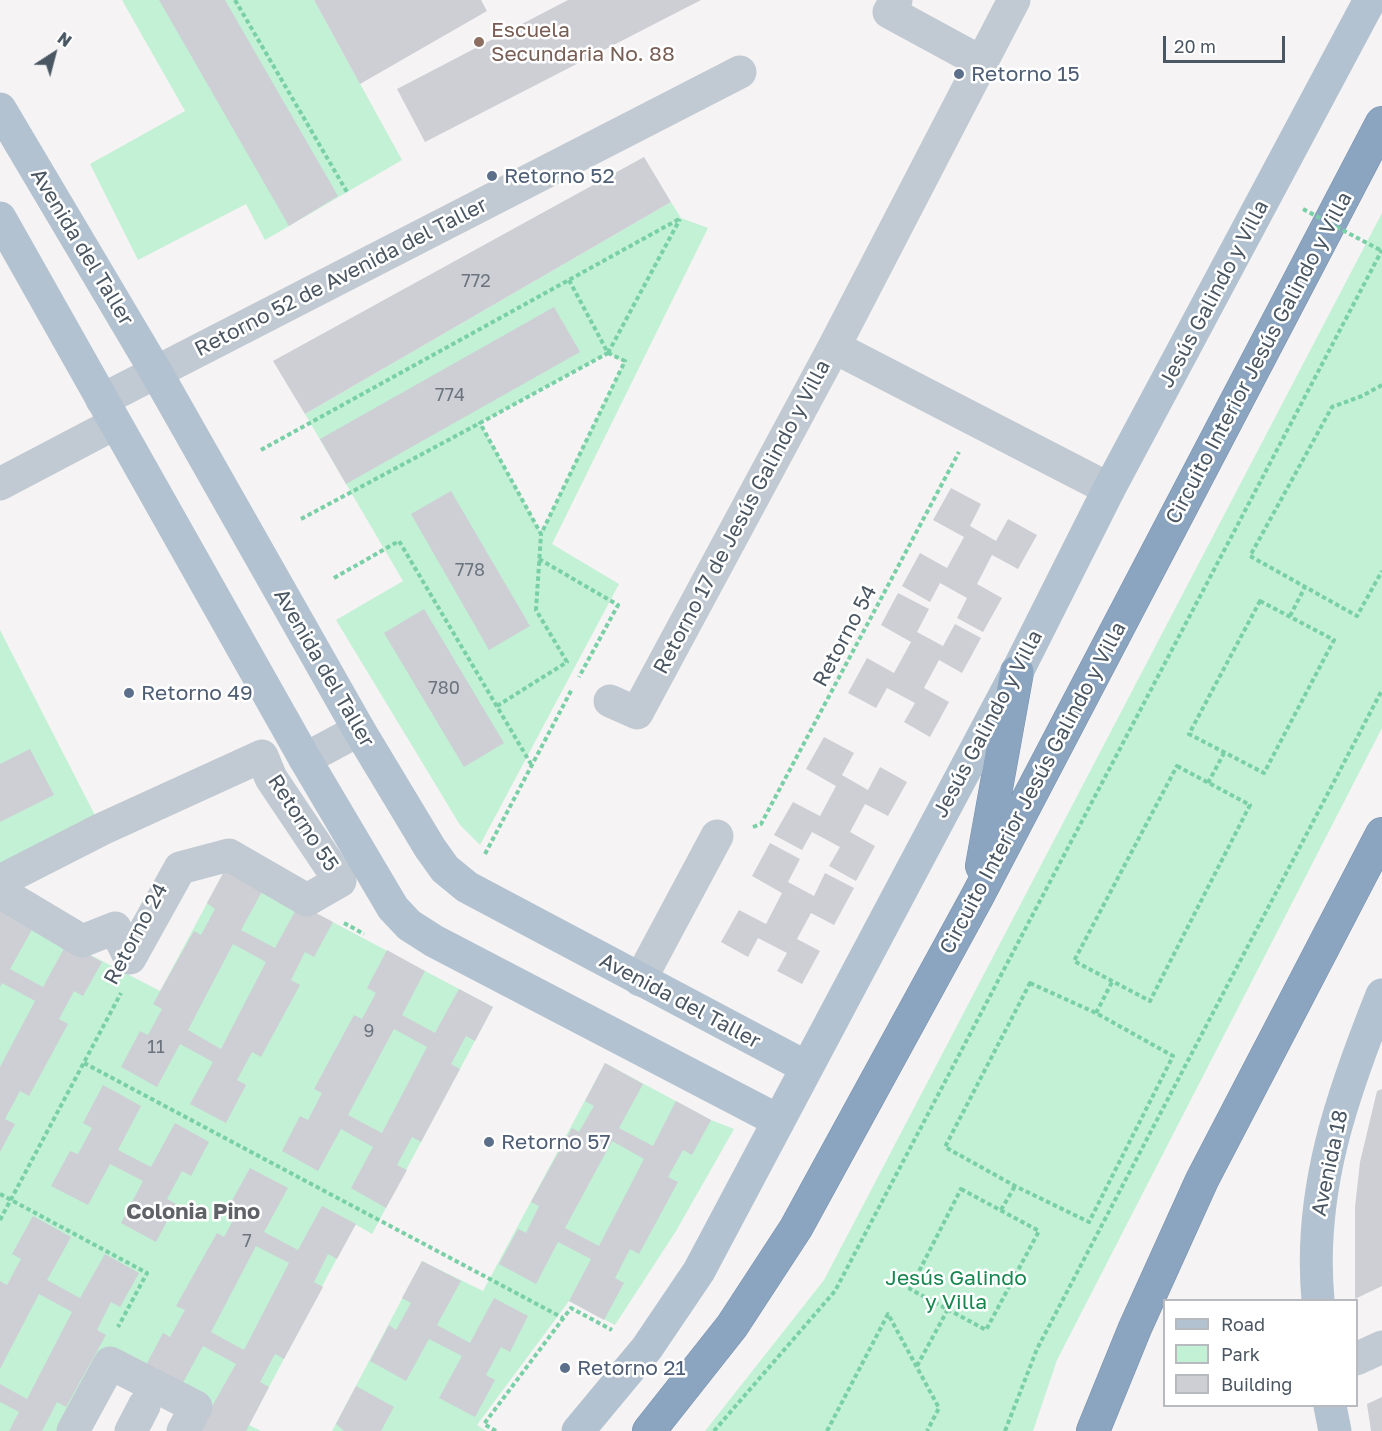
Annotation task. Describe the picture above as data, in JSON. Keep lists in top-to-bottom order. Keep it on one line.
{"streets":{"highway":["Circuito Interior Jesús Galindo y Villa"],"main road":["Avenida del Taller","Jesús Galindo y Villa","Avenida 18"],"street":["Retorno 52 de Avenida del Taller","Retorno 17 de Jesús Galindo y Villa","Retorno 55"],"path":["Retorno 54","Retorno 24"]},"crossings":[["Avenida del Taller","Retorno 52 de Avenida del Taller"],["Avenida del Taller","Jesús Galindo y Villa"],["Jesús Galindo y Villa","Retorno 17 de Jesús Galindo y Villa"],["Retorno 17 de Jesús Galindo y Villa","Retorno 54"]],"districts":["Colonia Pino"],"parks":["Jesús Galindo y Villa"],"places":["Escuela Secundaria No. 88","Retorno 15","Retorno 52","Retorno 49","Retorno 57","Retorno 21"],"house_numbers":["772","774","778","780","9","11","7"],"legend":["Road","Park","Building"],"scale_bar":"20 m","north":"top right"}
